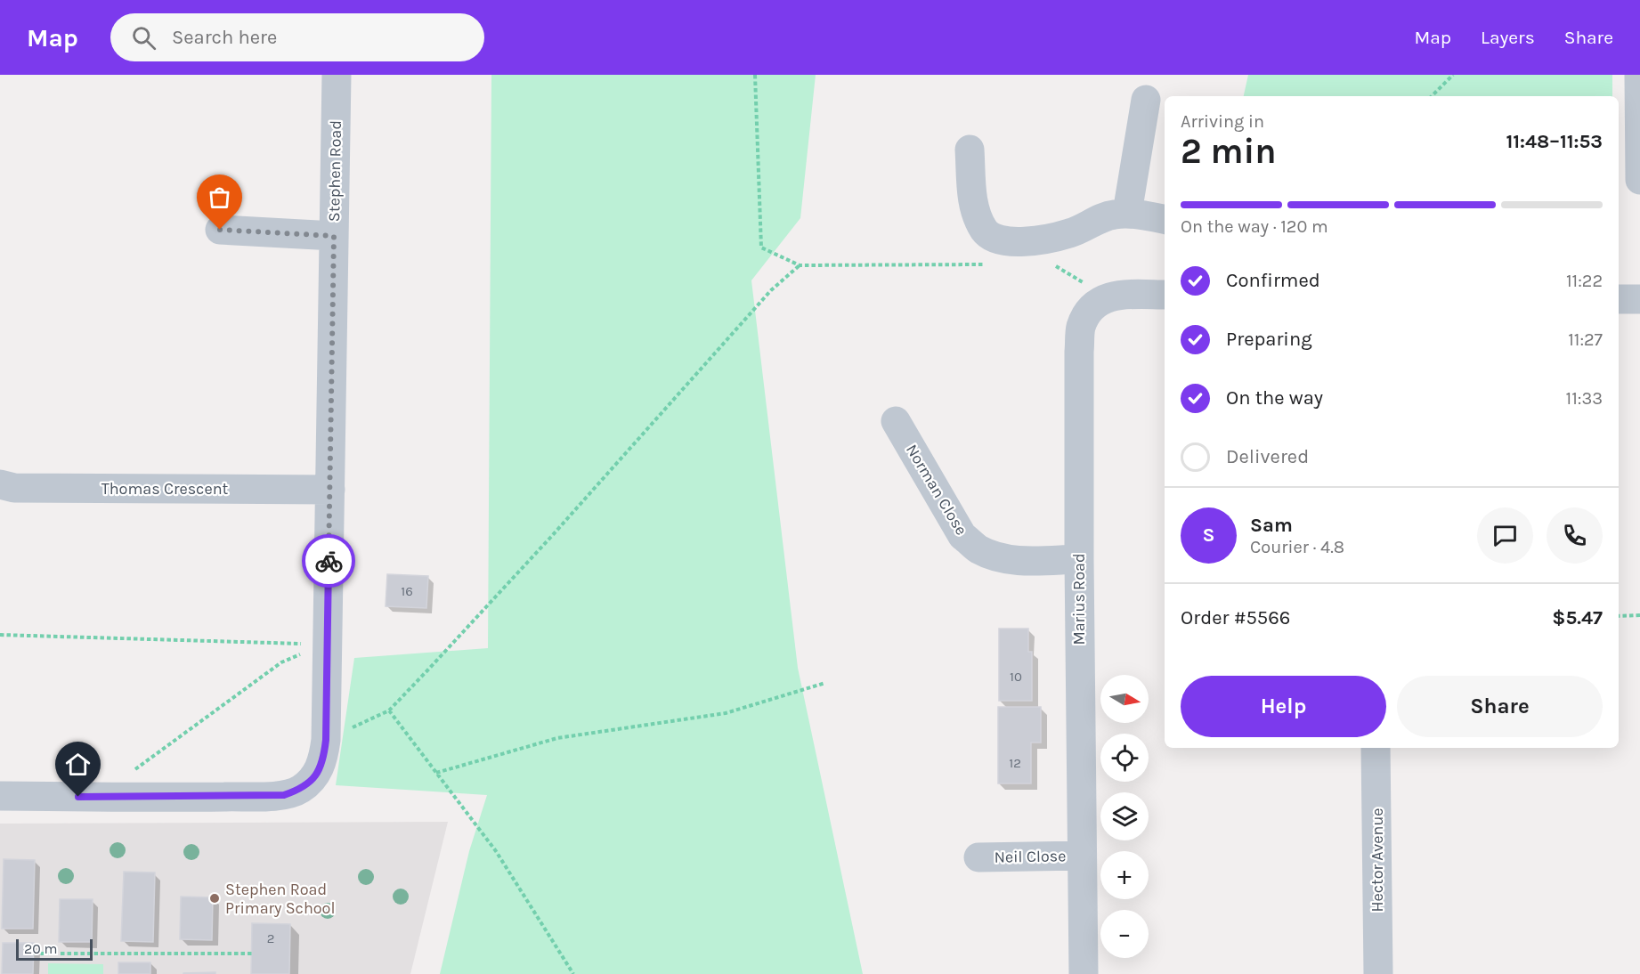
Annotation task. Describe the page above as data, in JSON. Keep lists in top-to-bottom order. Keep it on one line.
{"streets":{"street":["Stephen Road","Thomas Crescent","Norman Close","Marius Road","Neil Close","Hector Avenue"]},"crossings":[["Stephen Road","Thomas Crescent"],["Norman Close","Marius Road"],["Marius Road","Neil Close"]],"places":["Stephen Road Primary School"],"house_numbers":["16","10","12","2"],"scale_bar":"20 m","north":"right","page":{"header":"Map","search":"Search here","nav":["Map","Layers","Share"],"heading":["2 min","Arriving in","11:48–11:53"],"panel":["Sam","Courier · 4.8","Order #5566","$5.47"],"bar":"On the way · 120 m","list":[["Confirmed","11:22"],["Preparing","11:27"],["On the way","11:33"],"Delivered"],"round":"S","buttons":["Help","Share"],"map_buttons":["+","−"],"scale":"20 m"}}
